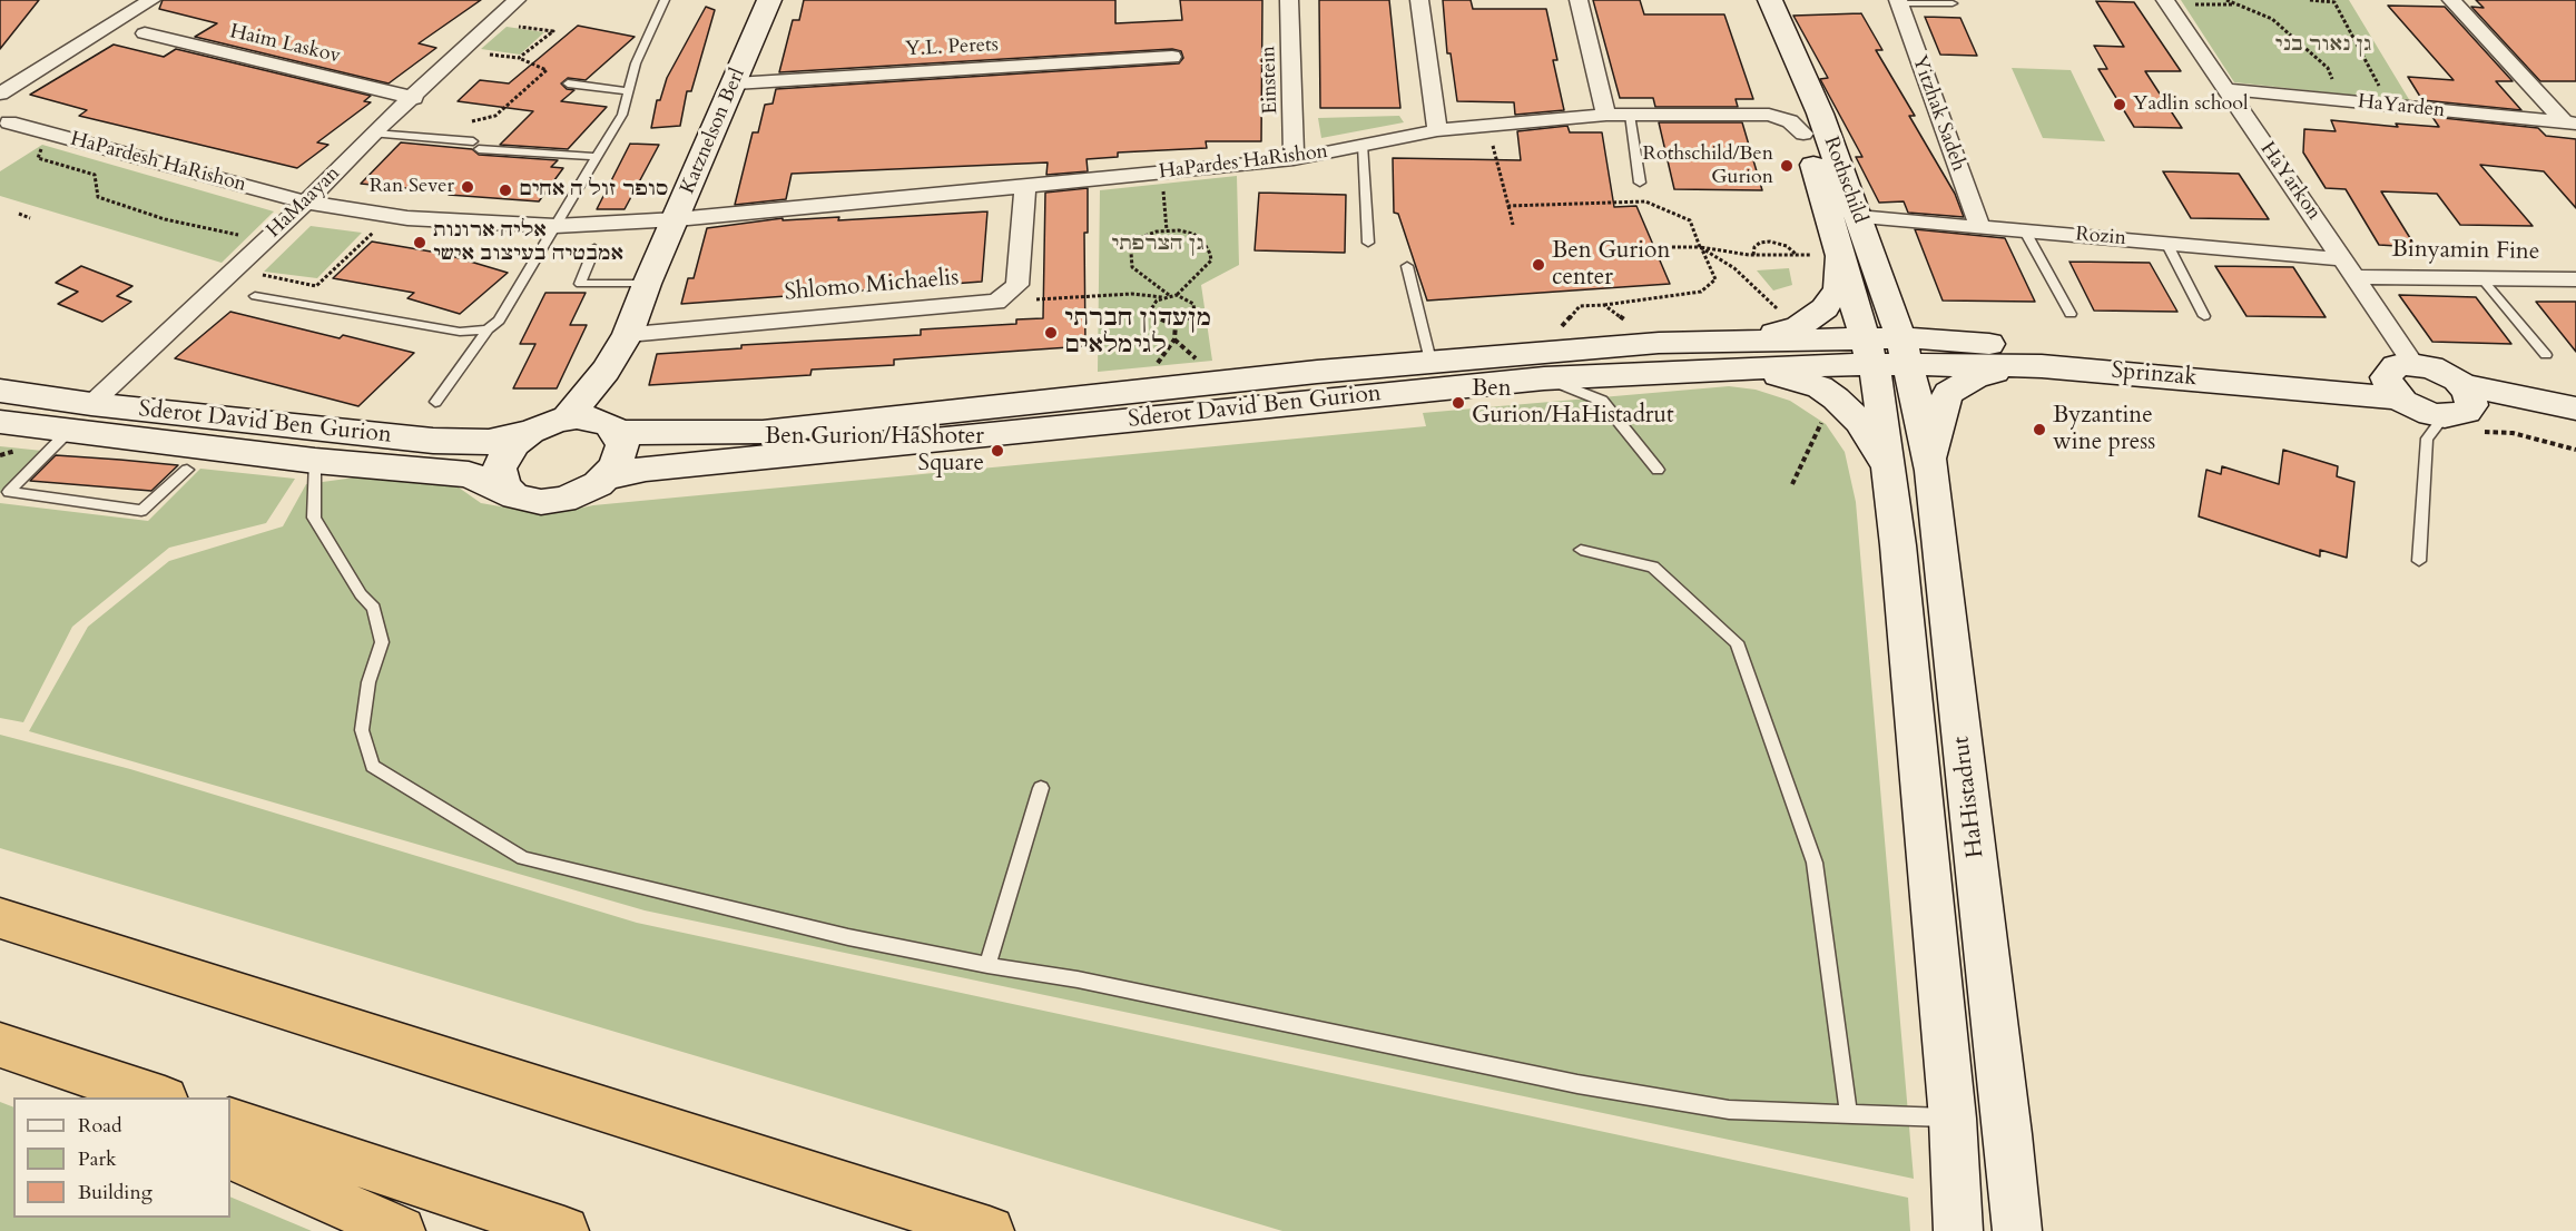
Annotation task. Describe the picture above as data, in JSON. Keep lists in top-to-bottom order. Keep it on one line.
{"streets":{"street":["Haim Laskov","Y.L. Perets","Einstein","HaYarden","Yitzhak Sadeh","Katznelson Berl","HaPardesh HaRishon","HaPardes HaRishon","Rothschild","HaYarkon","HaMaayan","Rozin","Binyamin Fine","Shlomo Michaelis","Sprinzak","Sderot David Ben Gurion","HaHistadrut"]},"crossings":[["Haim Laskov","HaMaayan"],["Y.L. Perets","Katznelson Berl"],["Einstein","HaPardes HaRishon"],["HaYarden","HaYarkon"],["Yitzhak Sadeh","Rozin"],["Katznelson Berl","HaPardes HaRishon"],["Katznelson Berl","Shlomo Michaelis"],["Katznelson Berl","Sderot David Ben Gurion"],["HaPardesh HaRishon","HaPardes HaRishon"],["HaPardesh HaRishon","HaMaayan"],["HaPardes HaRishon","Rothschild"],["Rothschild","Rozin"],["Rothschild","Sprinzak"],["Rothschild","Sderot David Ben Gurion"],["Rothschild","HaHistadrut"],["HaYarkon","Rozin"],["HaYarkon","Binyamin Fine"],["HaYarkon","Sprinzak"],["HaMaayan","Sderot David Ben Gurion"],["Rozin","Binyamin Fine"],["Sprinzak","Sderot David Ben Gurion"],["Sprinzak","HaHistadrut"],["Sderot David Ben Gurion","HaHistadrut"]],"parks":["גן נאור בני","גן הצרפתי"],"places":["Yadlin school","Rothschild/Ben Gurion","Ran Sever","סופר זול ה אחים","אליה ארונות אמבטיה בעיצוב אישי","Ben Gurion center","מןעדון חברתי לגימלאים","Ben Gurion/HaHistadrut","Byzantine wine press","Ben Gurion/HaShoter Square"],"legend":["Road","Park","Building"]}
